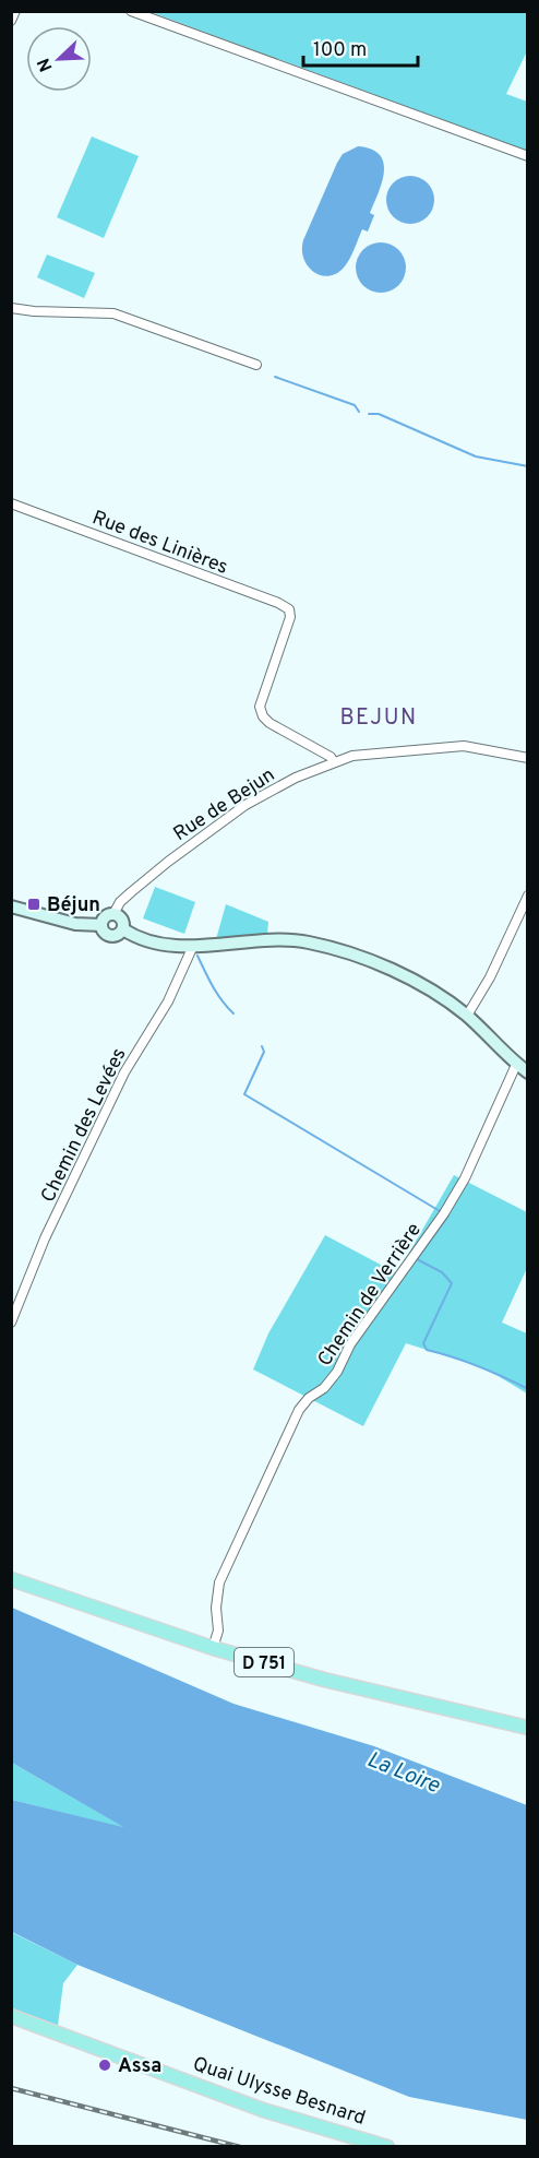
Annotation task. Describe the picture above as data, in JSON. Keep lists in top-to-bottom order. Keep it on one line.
{"streets":{"main road":["D 751","Quai Ulysse Besnard"],"street":["Rue des Linières","Rue de Bejun","Chemin des Levées","Chemin de Verrière"]},"crossings":[["Rue des Linières","Rue de Bejun"],["Chemin de Verrière","D 751"]],"districts":["BEJUN"],"water":["La Loire"],"places":{"transit":["Béjun"],"other":["Assa"]},"scale_bar":"100 m","north":"bottom left"}
